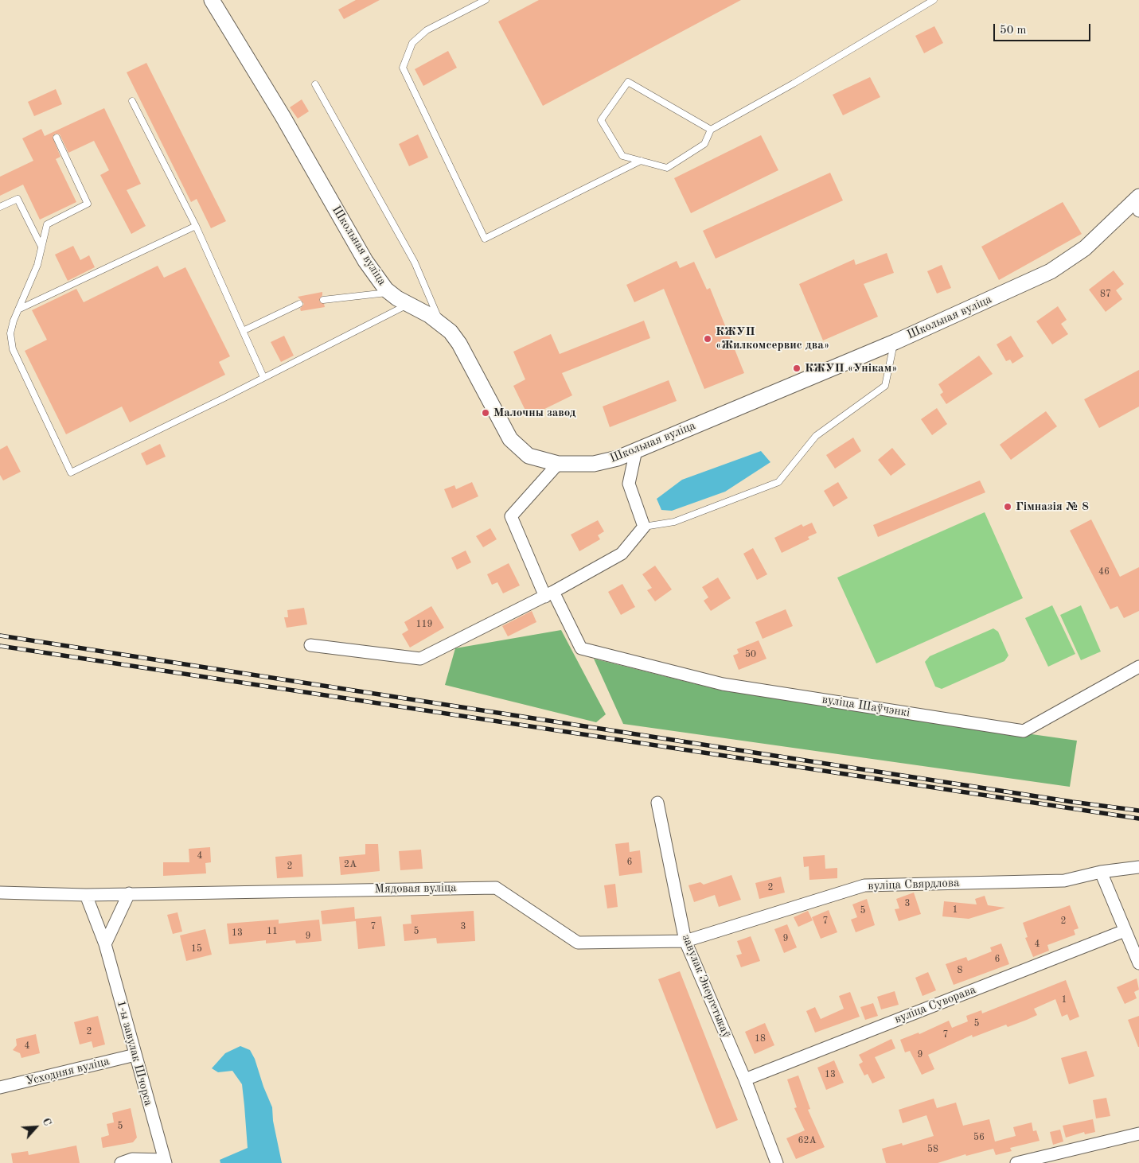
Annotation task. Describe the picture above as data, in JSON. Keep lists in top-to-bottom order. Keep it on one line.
{"streets":{"street":["Школьная вуліца","вуліца Шаўчэнкі","вуліца Свярдлова","Мядовая вуліца","завулак Энергетыкаў","вуліца Суворава","1-ы завулак Шчорса","Усходняя вуліца"]},"crossings":[["вуліца Свярдлова","Мядовая вуліца"],["вуліца Свярдлова","завулак Энергетыкаў"],["Мядовая вуліца","завулак Энергетыкаў"],["Мядовая вуліца","1-ы завулак Шчорса"],["завулак Энергетыкаў","вуліца Суворава"],["1-ы завулак Шчорса","Усходняя вуліца"]],"places":["КЖУП «Жилкомсервис два»","КЖУП «Унікам»","Малочны завод","Гімназія № 8"],"house_numbers":["87","46","119","50","4","6","2А","2","2","3","1","5","7","2","7","3","11","5","13","9","9","4","15","6","8","1","5","2","7","18","4","9","13","5","56","62А","58"],"scale_bar":"50 m","north":"top right"}
